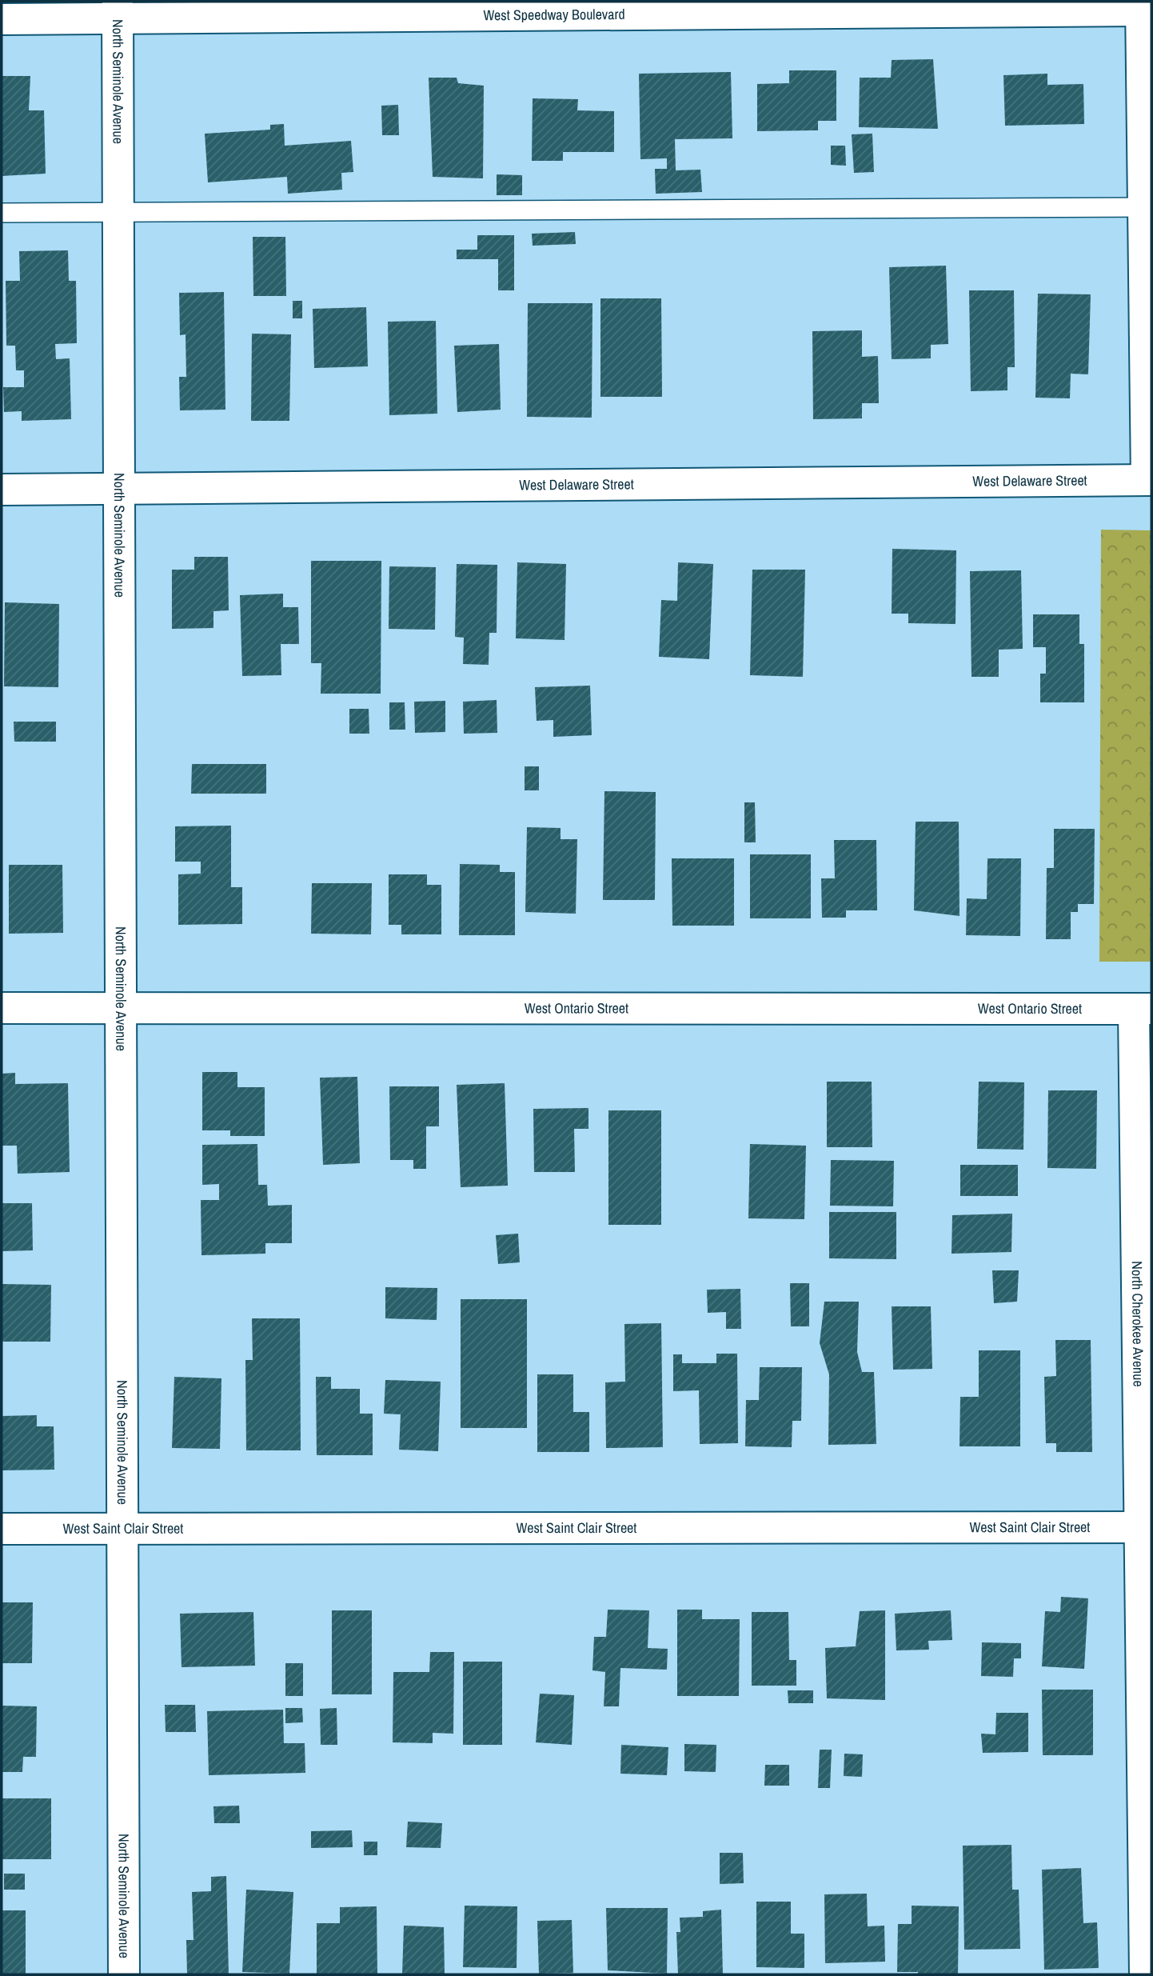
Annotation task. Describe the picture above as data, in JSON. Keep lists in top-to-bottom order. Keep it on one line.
{"streets":{"street":["West Speedway Boulevard","North Seminole Avenue","West Delaware Street","West Ontario Street","North Cherokee Avenue","West Saint Clair Street"]},"crossings":[["West Speedway Boulevard","North Seminole Avenue"],["North Seminole Avenue","West Delaware Street"],["North Seminole Avenue","West Ontario Street"],["North Seminole Avenue","West Saint Clair Street"],["West Ontario Street","North Cherokee Avenue"],["North Cherokee Avenue","West Saint Clair Street"]]}
